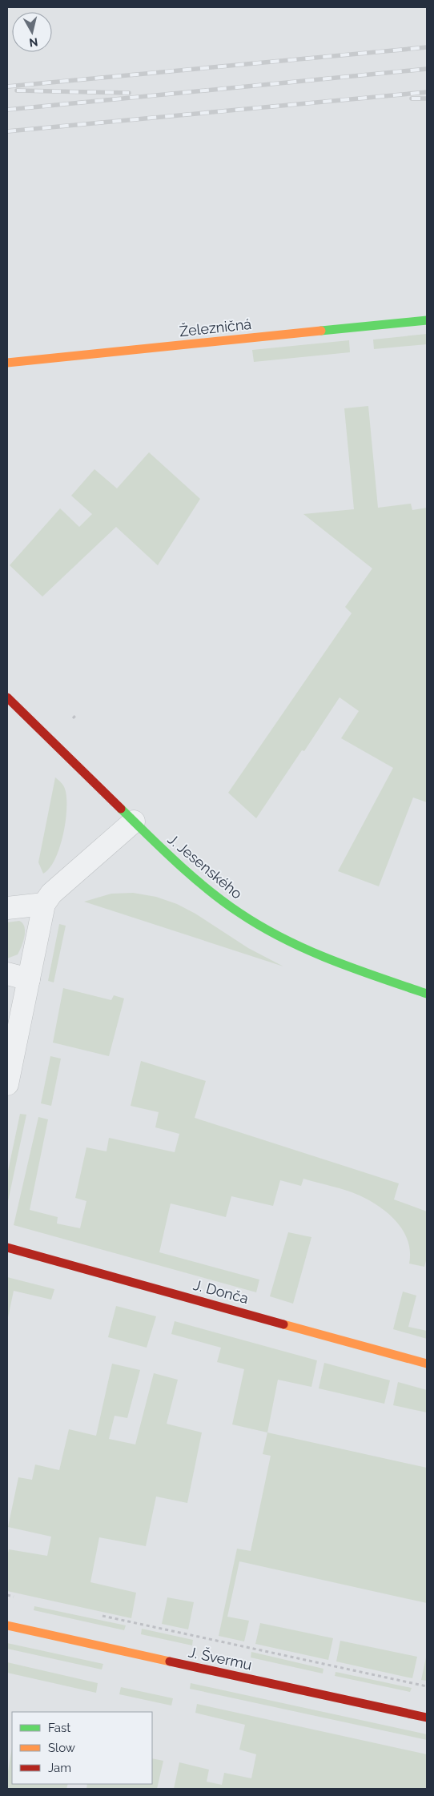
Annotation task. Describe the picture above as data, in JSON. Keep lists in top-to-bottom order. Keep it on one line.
{"streets":{"street":["Železničná","J. Jesenského","J. Donča","J. Švermu"]},"legend":["Fast","Slow","Jam"],"north":"bottom"}
